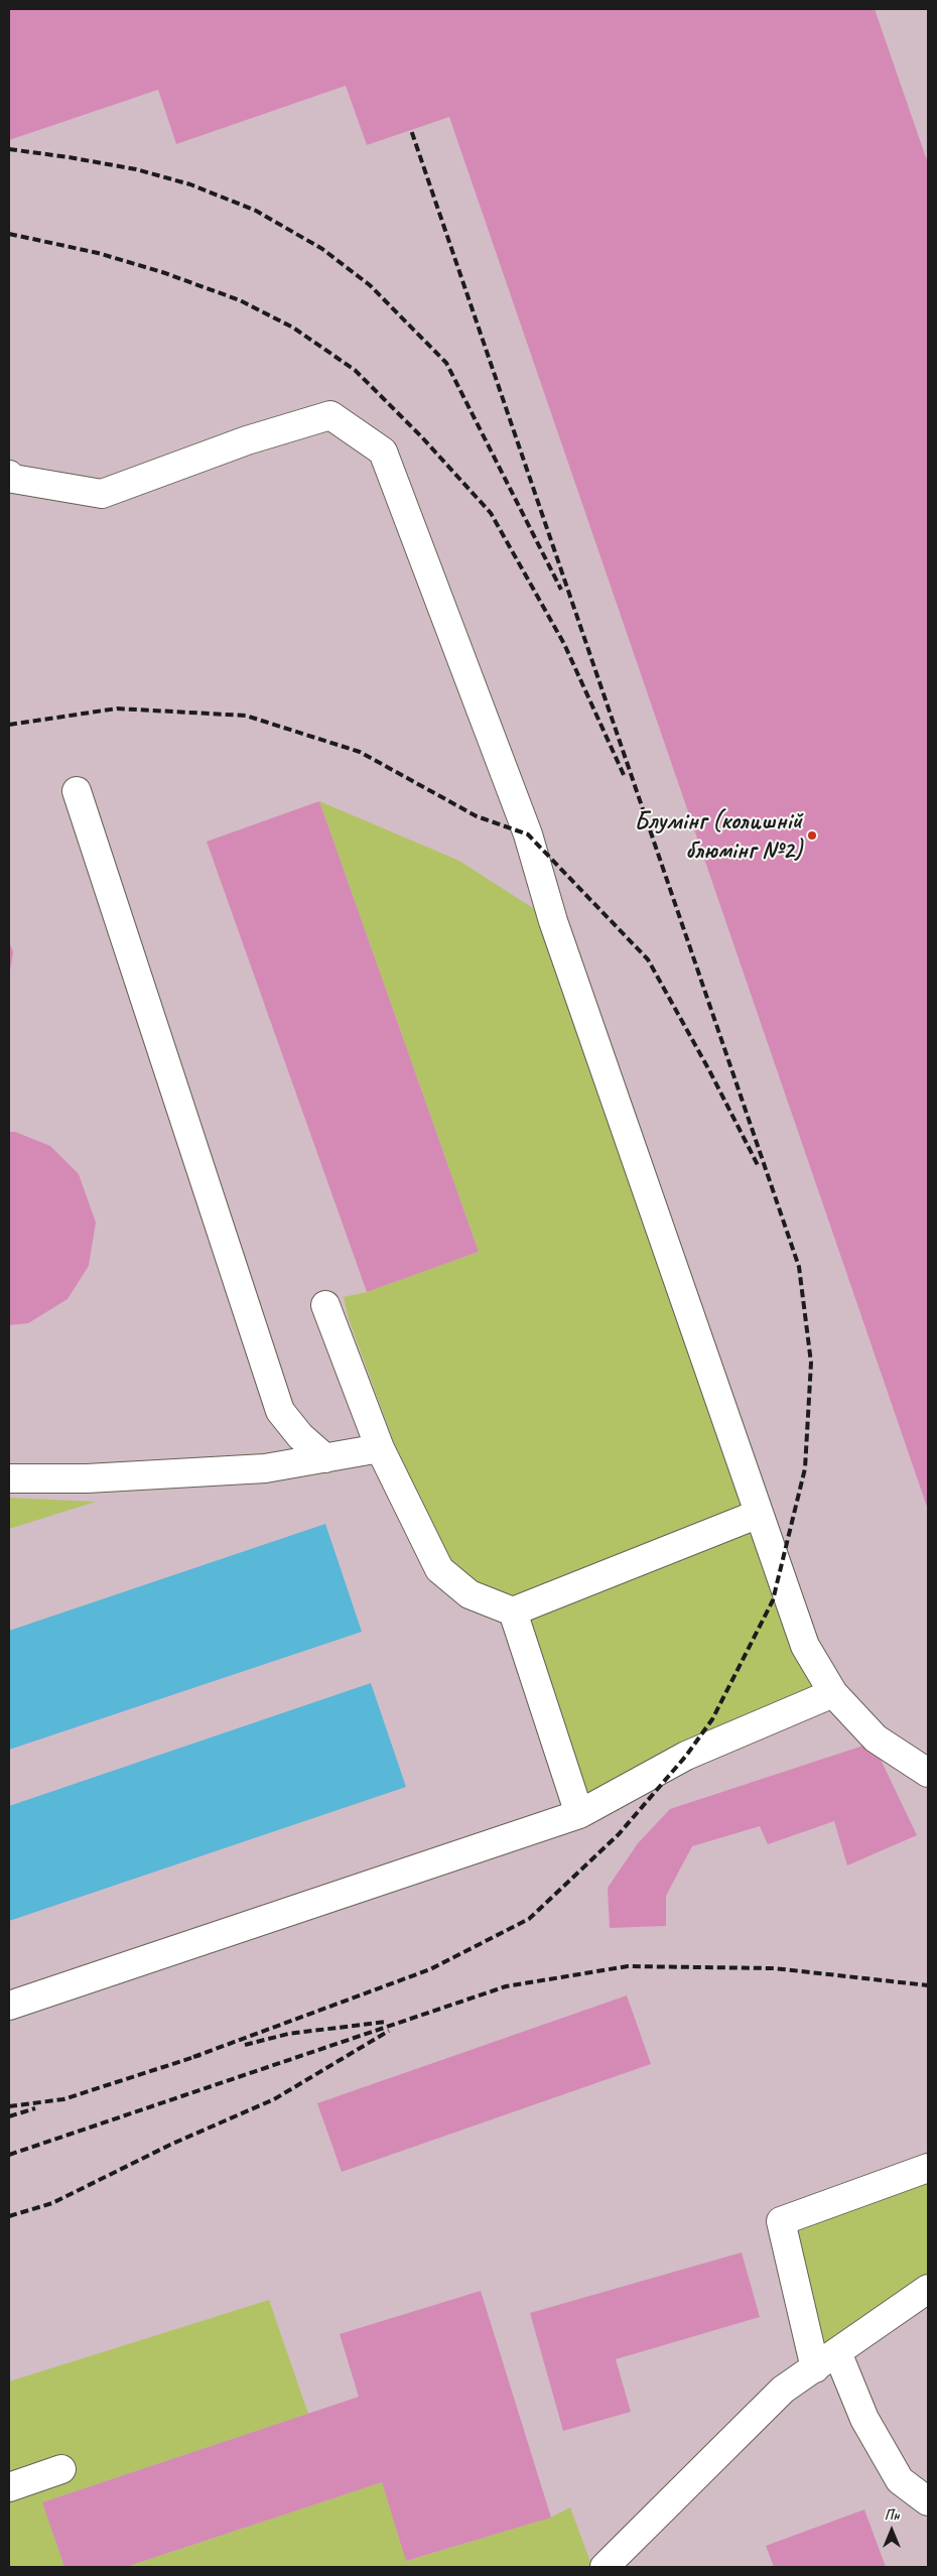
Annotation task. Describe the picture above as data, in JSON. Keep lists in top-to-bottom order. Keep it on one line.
{"places":["Блумінг (колишній блюмінг №2)"],"north":"top"}
